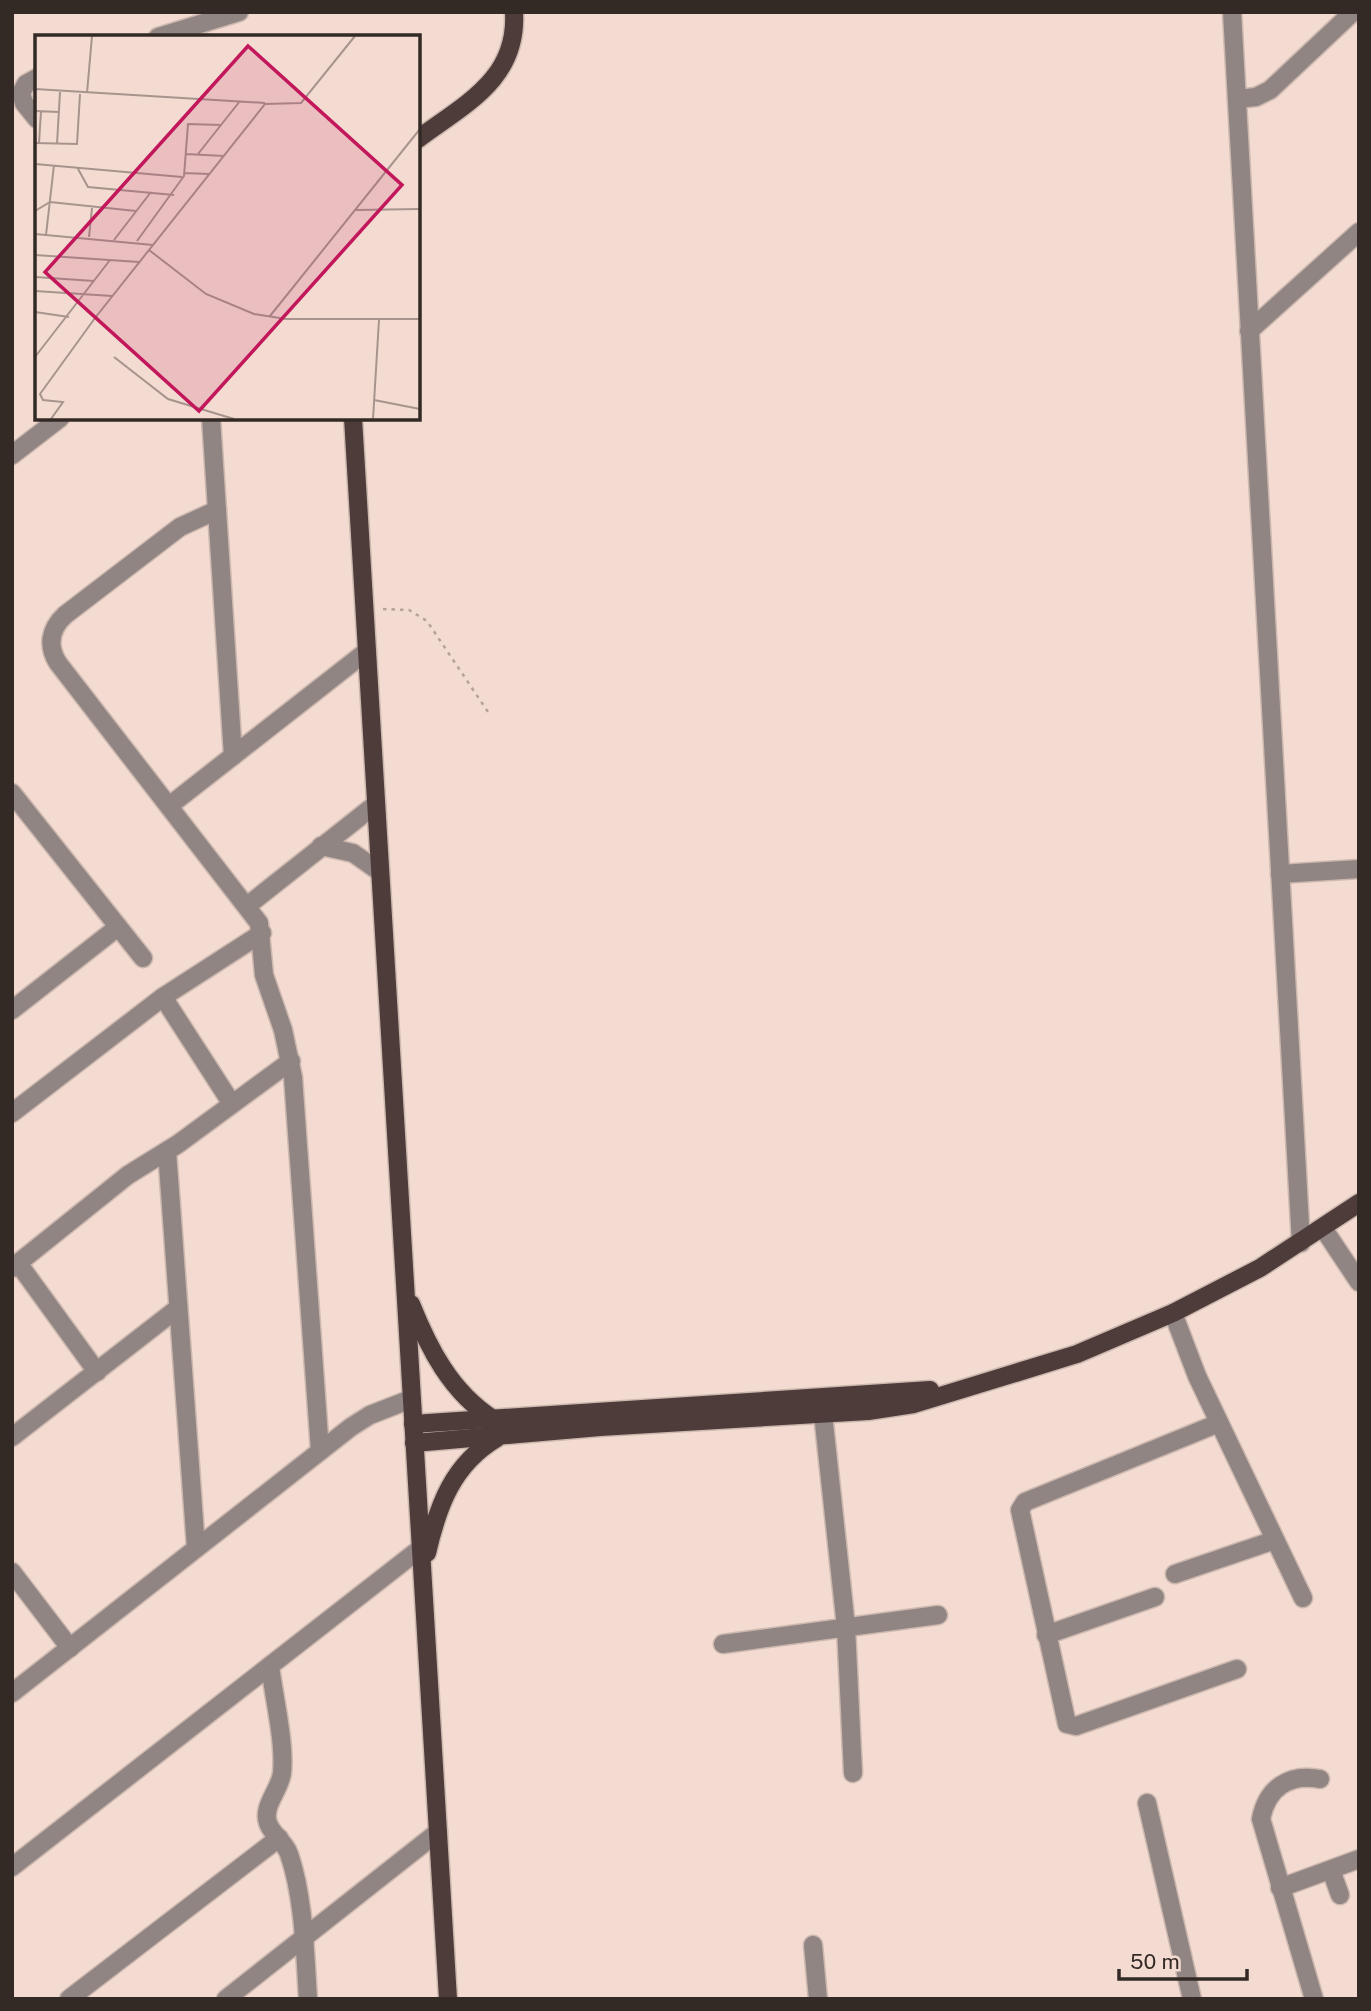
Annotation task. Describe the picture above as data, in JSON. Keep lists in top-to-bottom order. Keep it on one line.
{"scale_bar":"50 m"}
